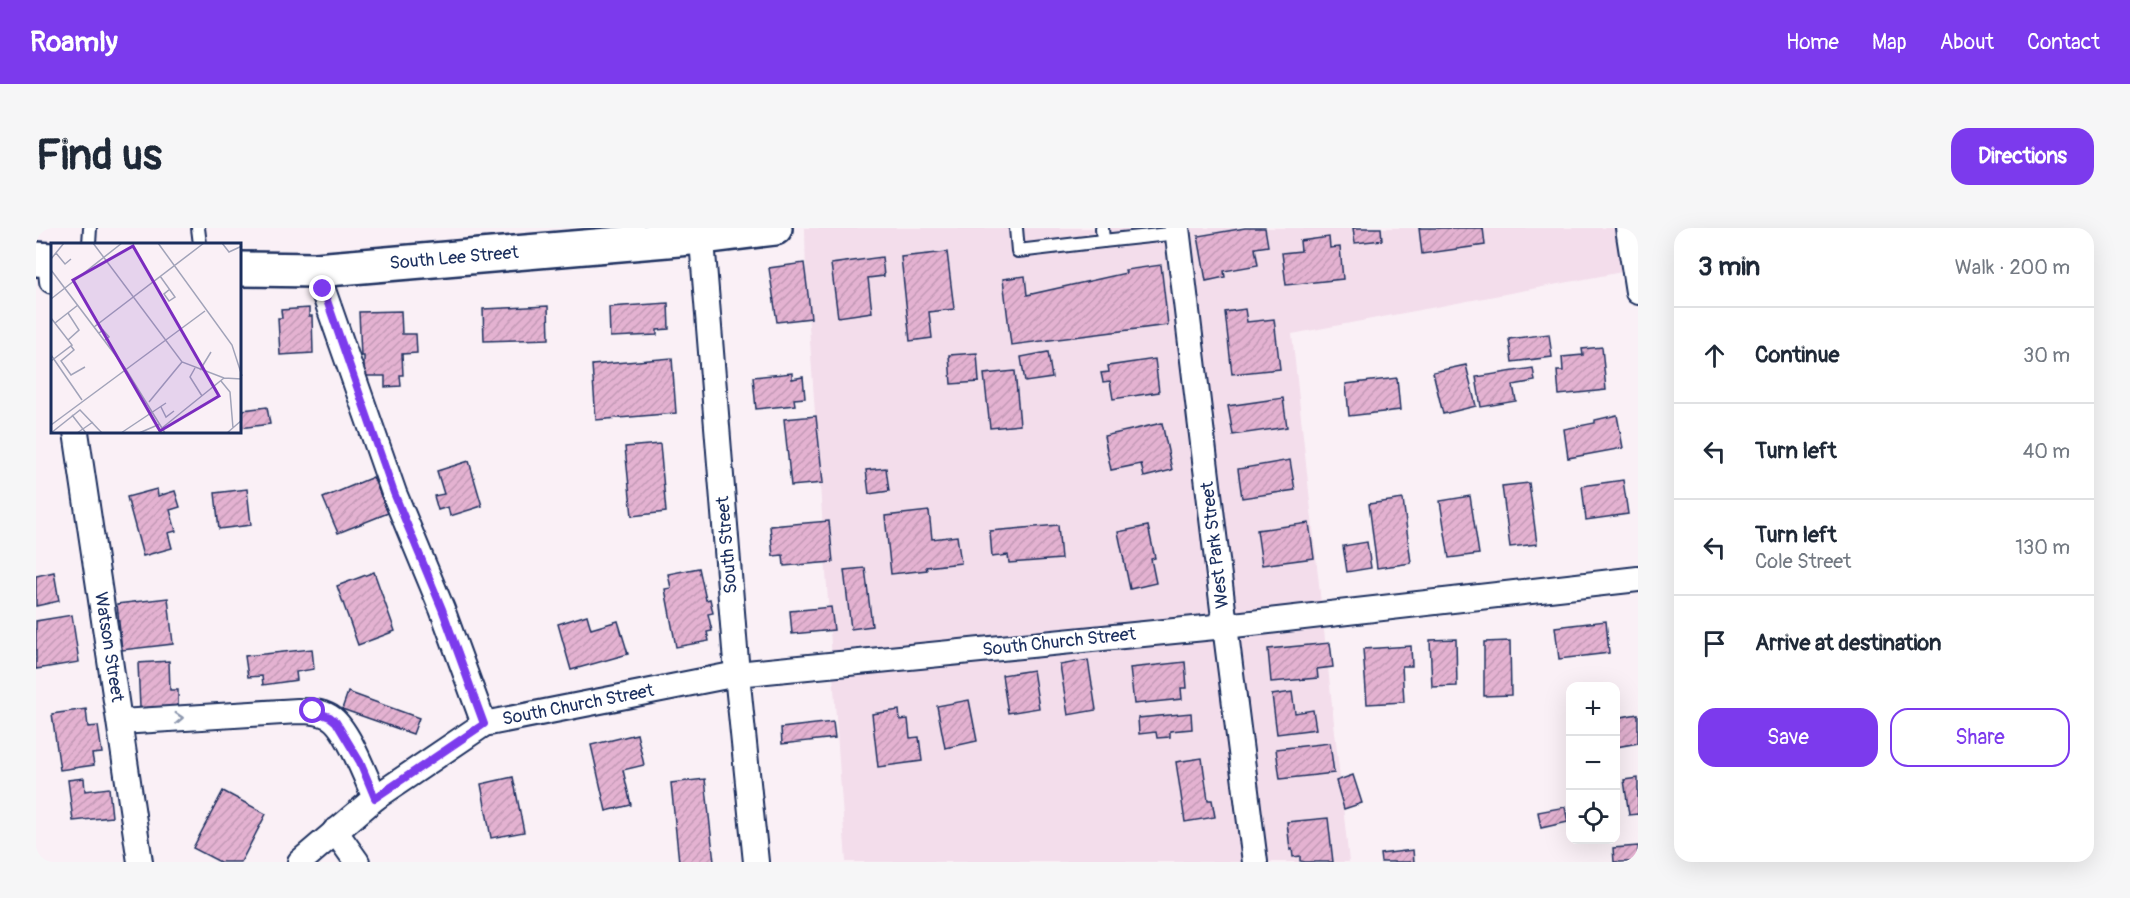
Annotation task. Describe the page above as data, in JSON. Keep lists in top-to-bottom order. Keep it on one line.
{"streets":{"street":["South Lee Street","South Street","West Park Street","South Church Street","Watson Street"]},"crossings":[["South Lee Street","South Street"],["South Street","South Church Street"],["West Park Street","South Church Street"]],"page":{"header":"Roamly","nav":["Home","Map","About","Contact"],"buttons":["Directions",["Save","Share"]],"title":"Find us","heading":["3 min","Walk · 200 m"],"list":[["Continue","30 m"],["Turn left","40 m"],["Turn left","Cole Street","130 m"],"Arrive at destination"],"map_buttons":["+","−"]}}
